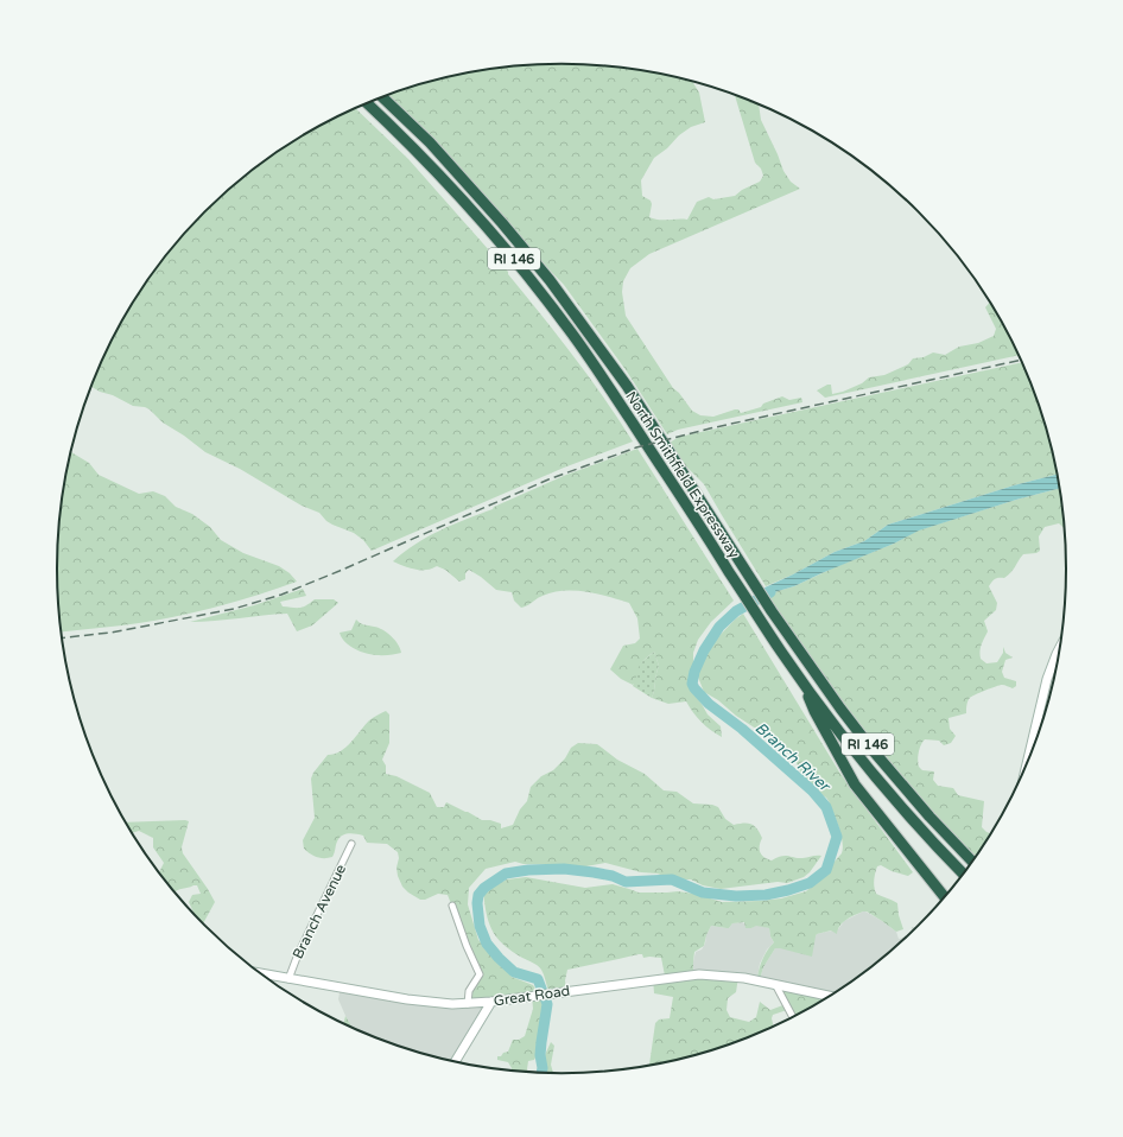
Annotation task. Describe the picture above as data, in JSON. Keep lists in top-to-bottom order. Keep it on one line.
{"streets":{"highway":["RI 146","North Smithfield Expressway"],"main road":["Great Road"],"street":["Branch Avenue"]},"crossings":[["Branch Avenue","Great Road"]],"water":["Branch River"]}
